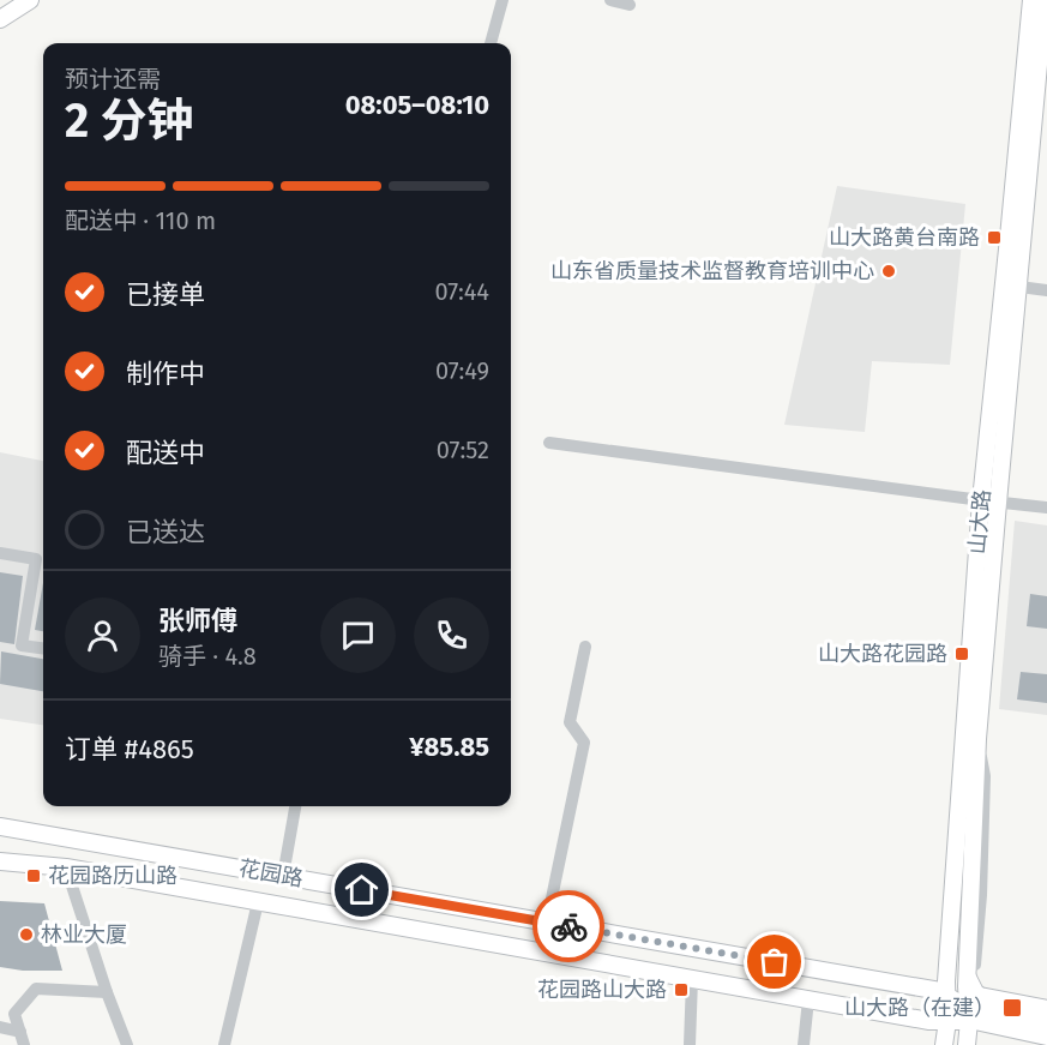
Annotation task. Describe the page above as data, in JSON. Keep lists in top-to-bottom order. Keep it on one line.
{"streets":{"main road":["山大路","花园路"]},"crossings":[["山大路","花园路"]],"places":{"transit":["山大路黄台南路","山大路花园路","花园路历山路","花园路山大路","山大路（在建）"],"other":["山东省质量技术监督教育培训中心","林业大厦"]},"page":{"heading":["2 分钟","预计还需","08:05–08:10"],"panel":["张师傅","骑手 · 4.8","订单 #4865","¥85.85"],"bar":"配送中 · 110 m","list":[["已接单","07:44"],["制作中","07:49"],["配送中","07:52"],"已送达"]}}
